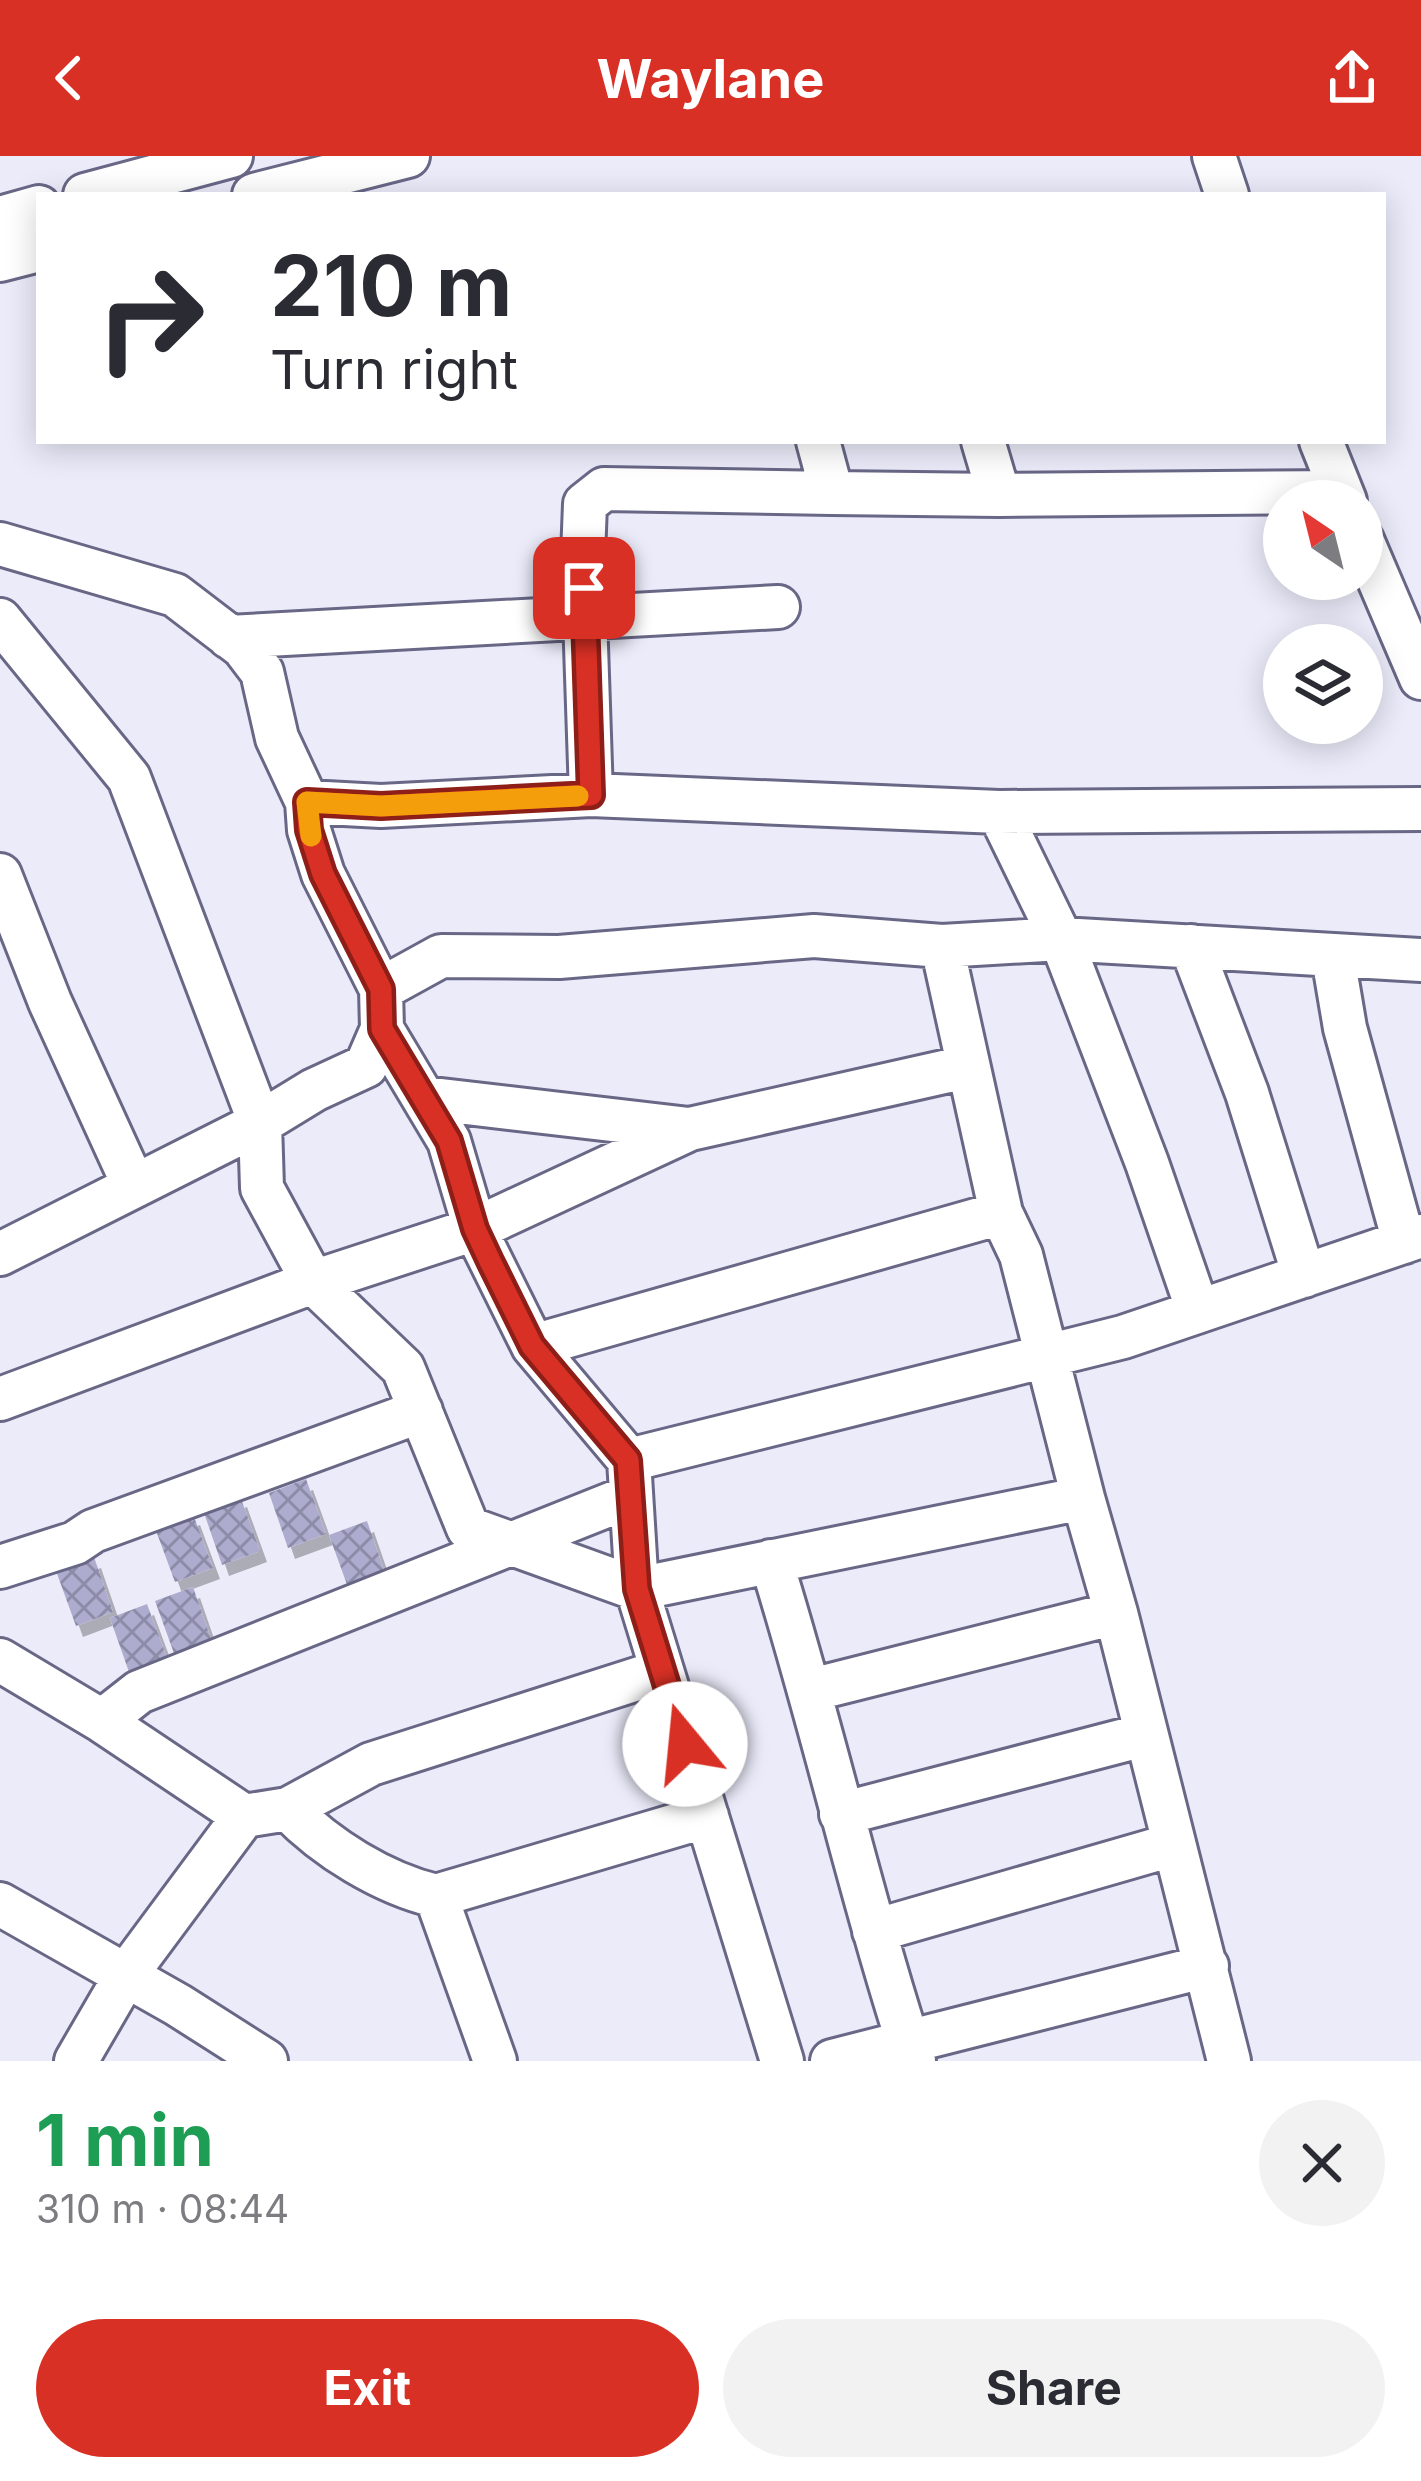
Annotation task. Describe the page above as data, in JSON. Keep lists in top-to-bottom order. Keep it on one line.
{"north":"top left","page":{"header":"Waylane","turn":["210 m","Turn right"],"heading":["1 min","310 m · 08:44"],"buttons":["Exit","Share"]}}
